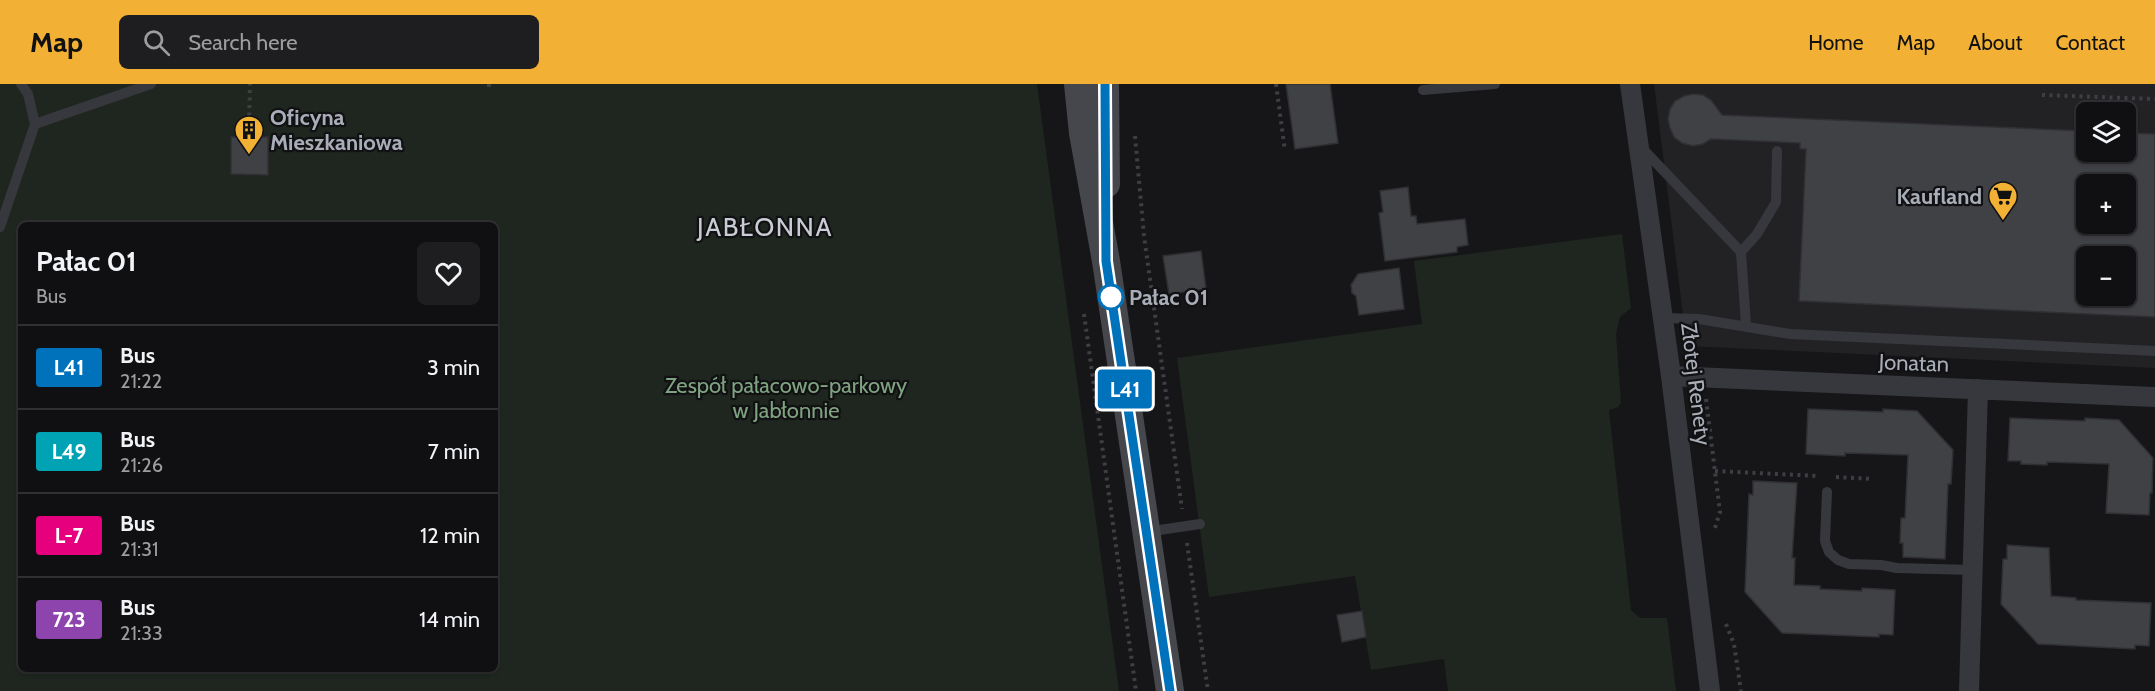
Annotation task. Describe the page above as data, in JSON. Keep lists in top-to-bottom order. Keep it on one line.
{"streets":{"street":["Jonatan","Złotej Renety"]},"crossings":[["Jonatan","Złotej Renety"]],"districts":["JABŁONNA"],"parks":["Zespół pałacowo-parkowy w Jabłonnie"],"places":{"building":["Oficyna Mieszkaniowa"],"supermarket":["Kaufland"],"other":["Pałac 01"]},"lines":["bus line L41"],"page":{"header":"Map","search":"Search here","nav":["Home","Map","About","Contact"],"on_map":"L41","map_buttons":["+","−"],"heading":["Pałac 01","Bus"],"list":[{"mark":"L41","name":"Bus","note":"21:22","value":"3 min"},{"mark":"L49","name":"Bus","note":"21:26","value":"7 min"},{"mark":"L-7","name":"Bus","note":"21:31","value":"12 min"},{"mark":"723","name":"Bus","note":"21:33","value":"14 min"}]}}
